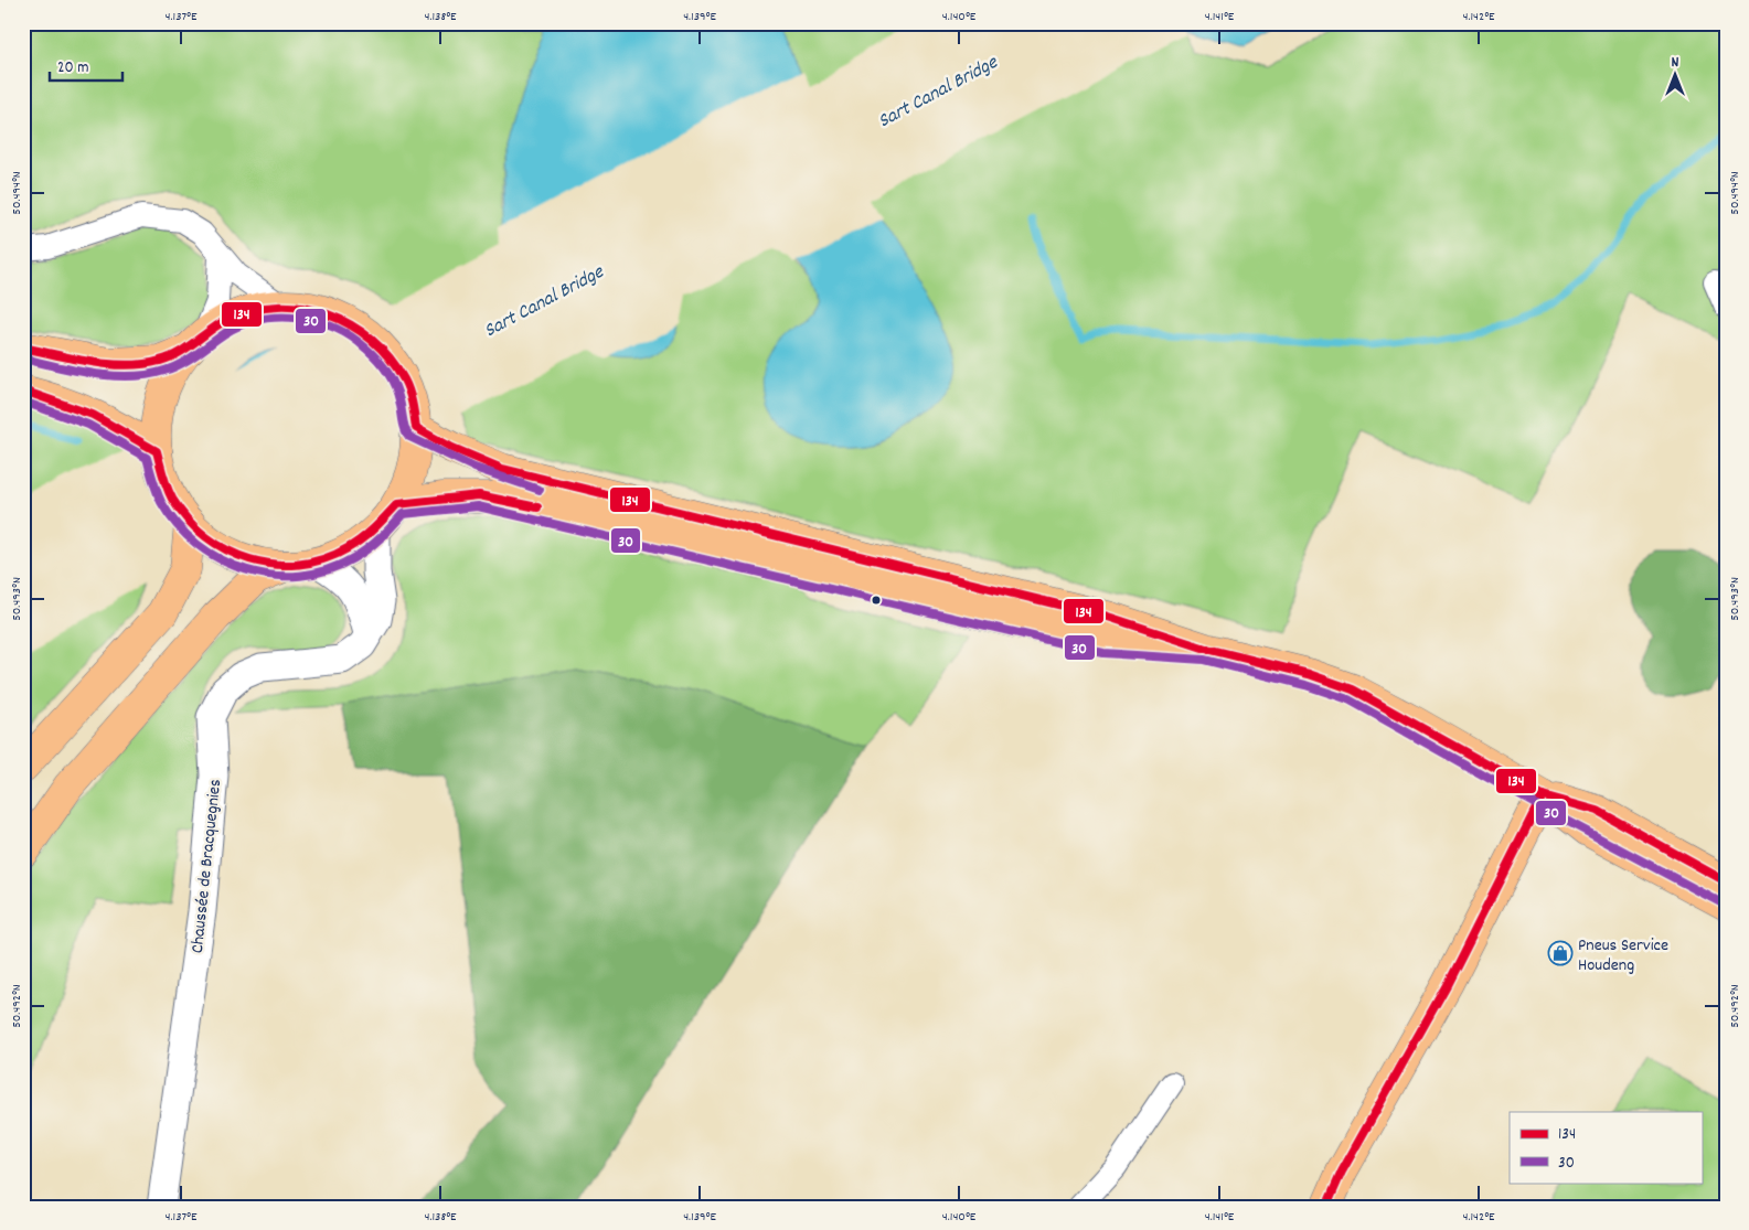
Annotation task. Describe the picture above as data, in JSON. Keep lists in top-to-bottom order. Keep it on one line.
{"streets":{"street":["Chaussée de Bracquegnies"]},"water":["Sart Canal Bridge"],"places":{"shop":["Pneus Service Houdeng"]},"lines":["transit line 134","transit line 30"],"legend":["134","30"],"scale_bar":"20 m","north":"top","coordinates":["4.137°E","4.138°E","4.139°E","4.140°E","4.141°E","4.142°E","50.494°N","50.493°N","50.492°N"]}
